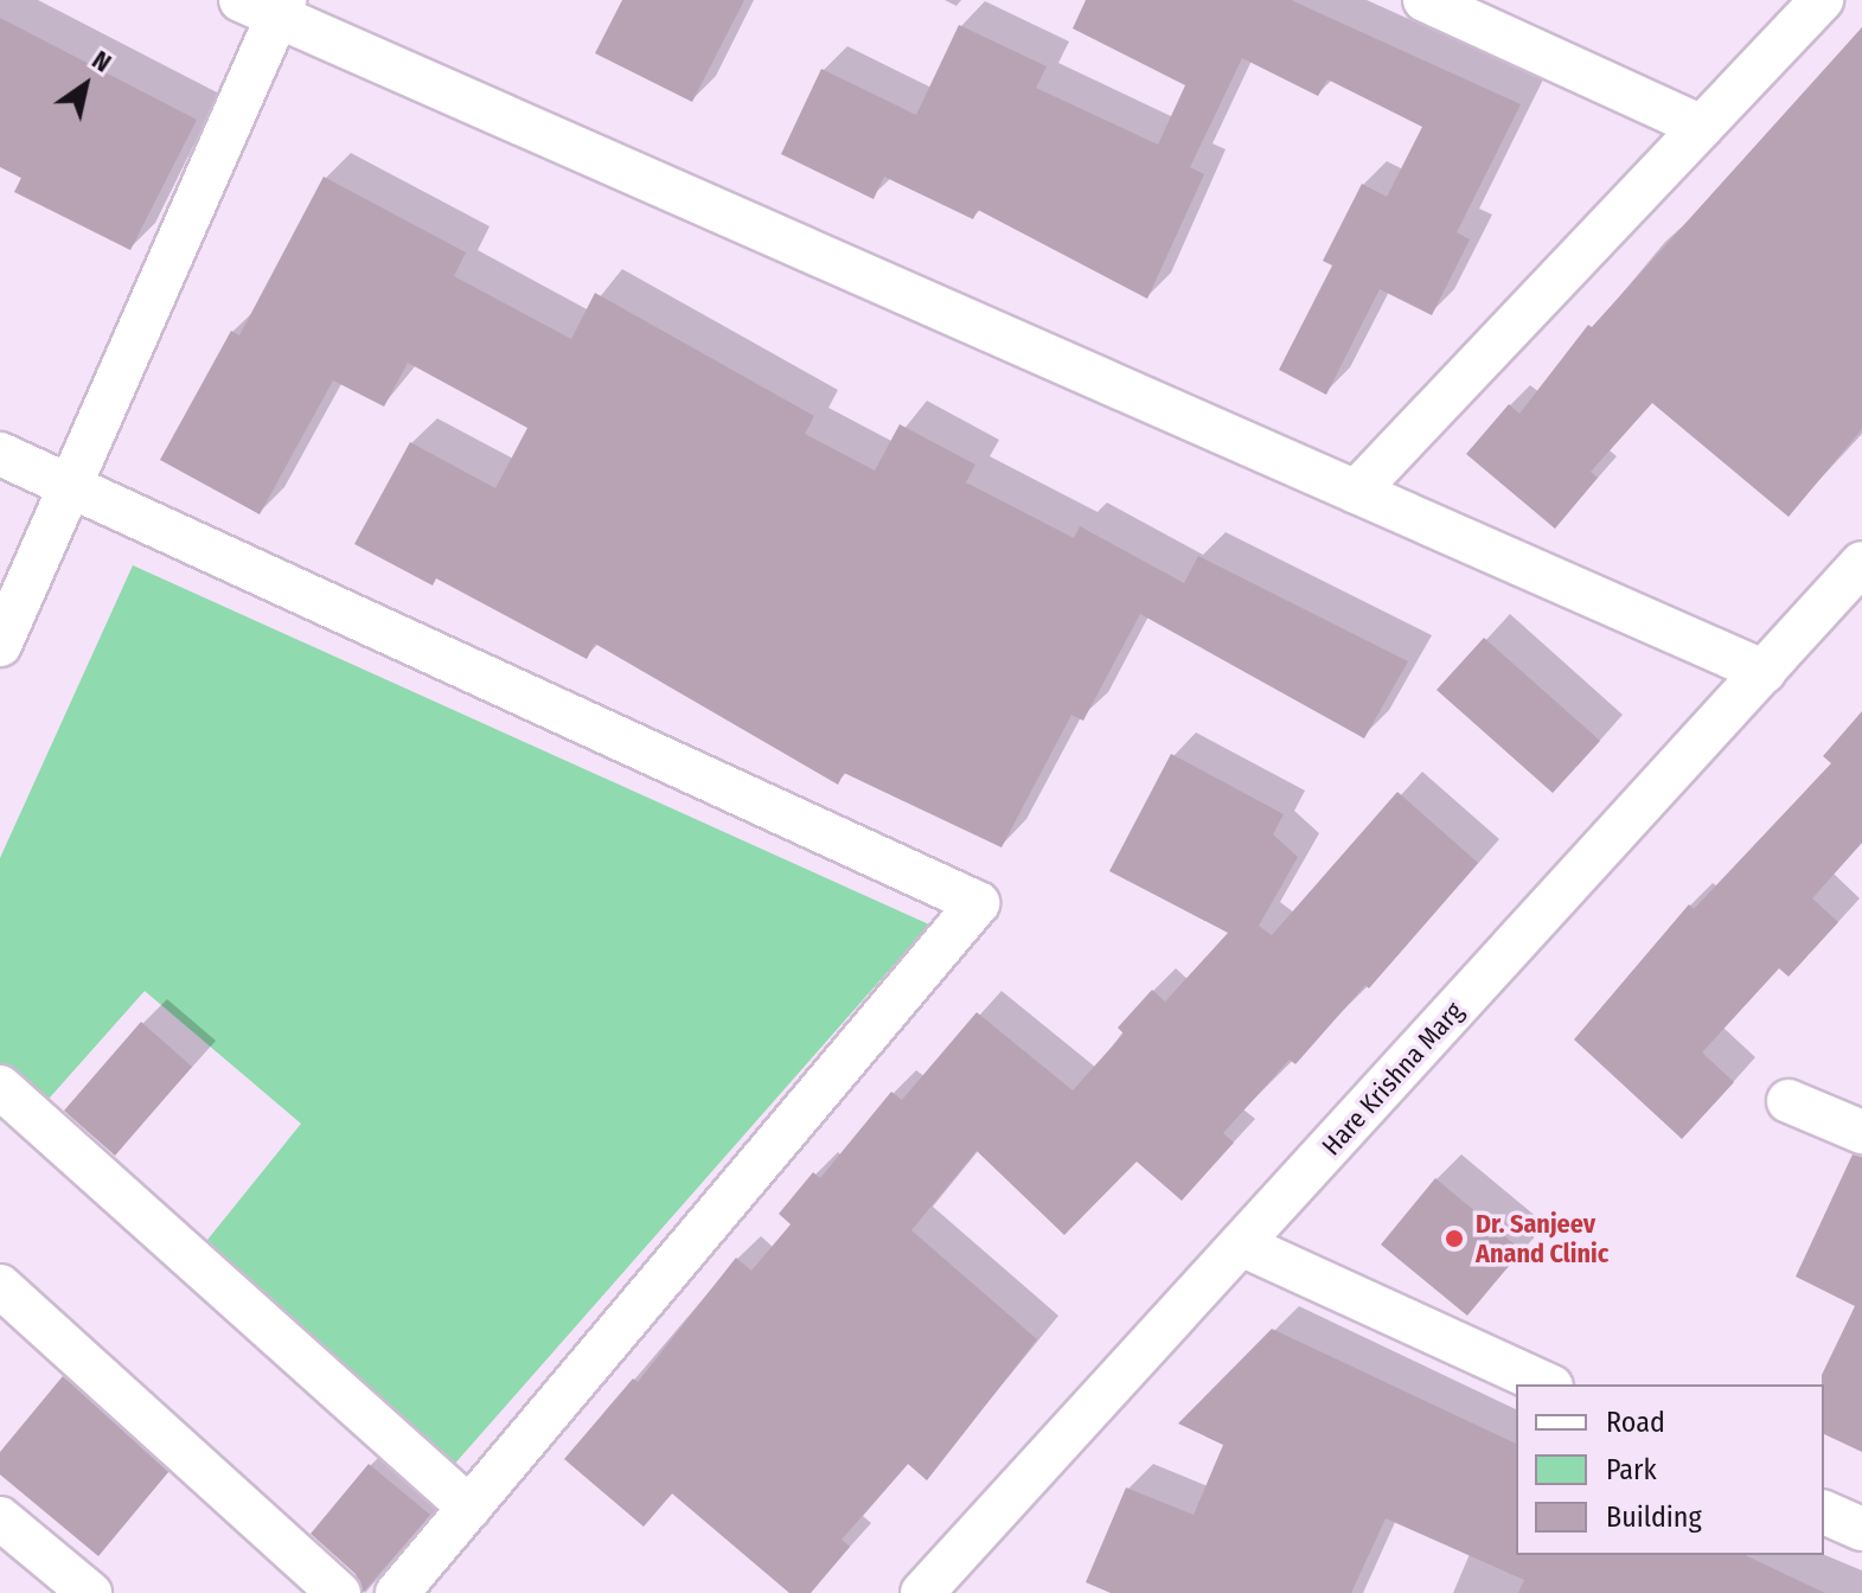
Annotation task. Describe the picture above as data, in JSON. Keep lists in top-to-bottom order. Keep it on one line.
{"streets":{"street":["Hare Krishna Marg"]},"places":["Dr. Sanjeev Anand Clinic"],"legend":["Road","Park","Building"],"north":"top right"}
